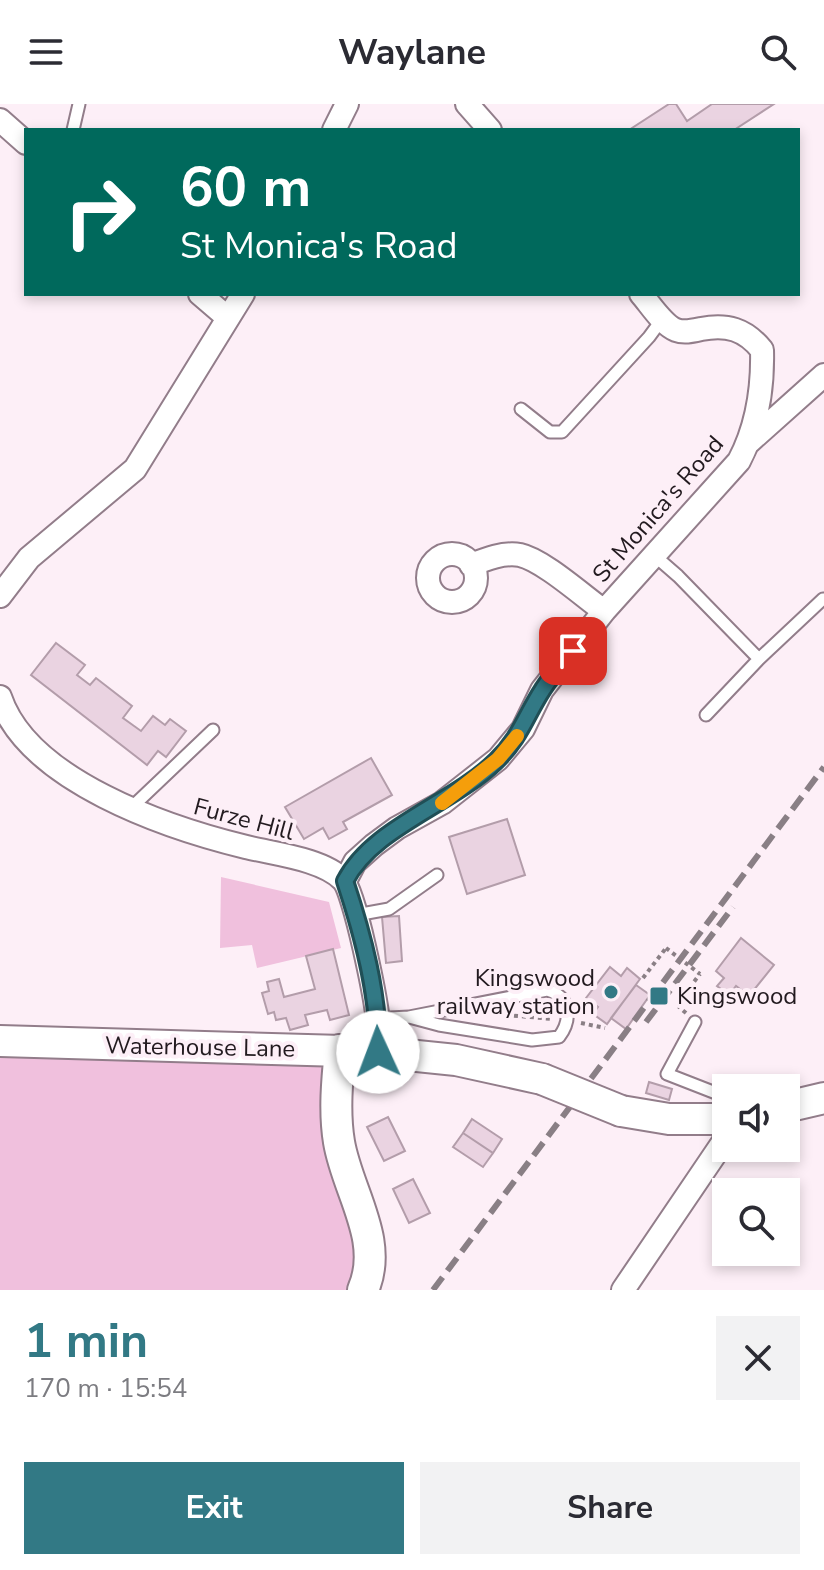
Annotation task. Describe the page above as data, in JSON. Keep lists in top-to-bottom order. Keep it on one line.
{"streets":{"main road":["Waterhouse Lane"],"street":["St Monica's Road","Furze Hill"]},"crossings":[["St Monica's Road","Furze Hill"]],"places":{"other":["Kingswood railway station"],"transit":["Kingswood"]},"page":{"header":"Waylane","turn":["60 m","St Monica's Road"],"heading":["1 min","170 m · 15:54"],"buttons":["Exit","Share"]}}
